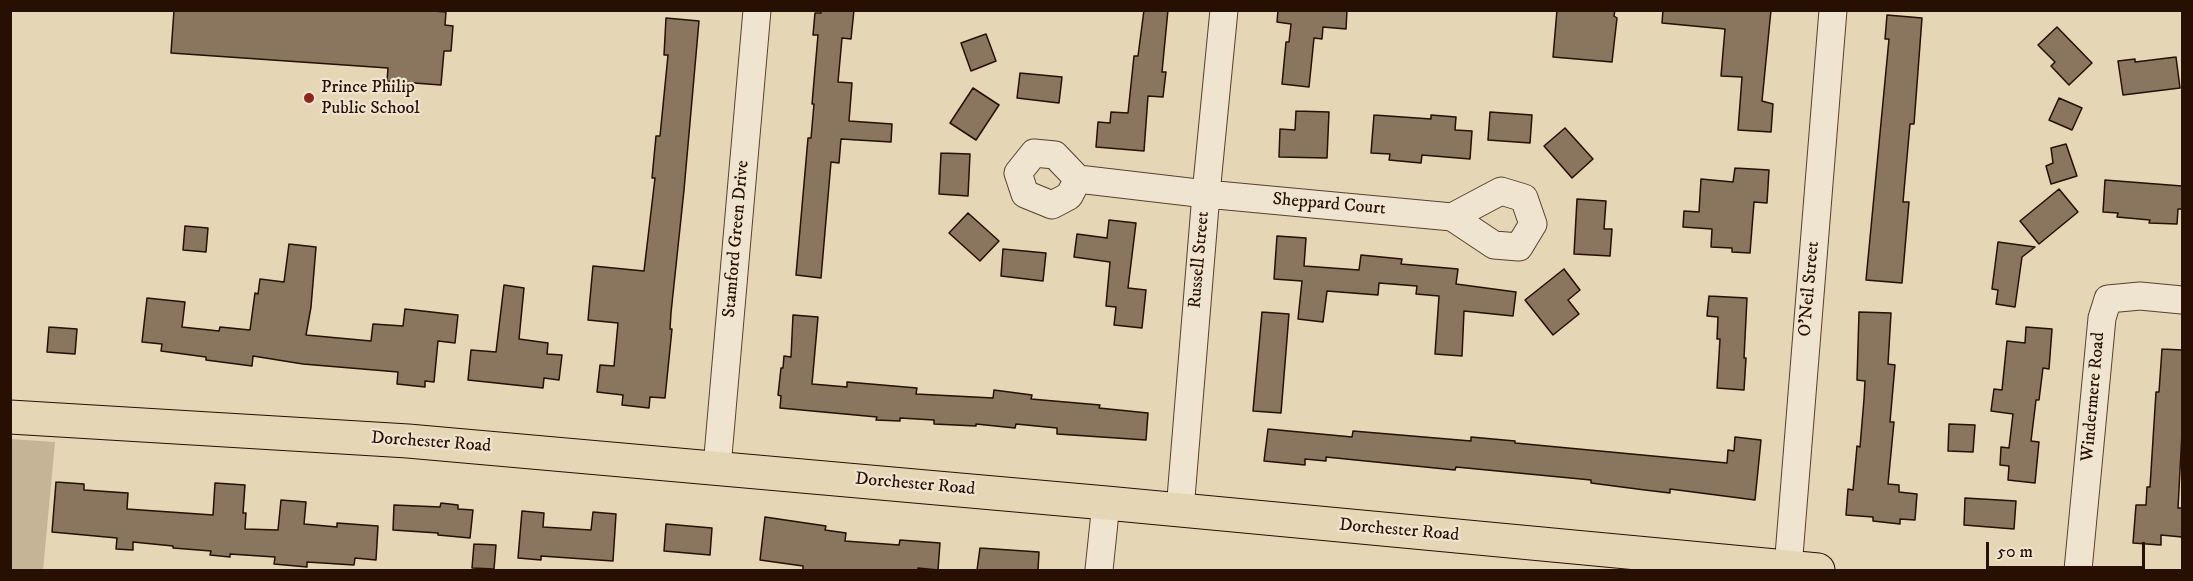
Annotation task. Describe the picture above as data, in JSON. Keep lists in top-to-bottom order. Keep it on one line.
{"streets":{"main road":["Dorchester Road"],"street":["Sheppard Court","Stamford Green Drive","Russell Street","O'Neil Street","Windermere Road"]},"crossings":[["Sheppard Court","Russell Street"],["Stamford Green Drive","Dorchester Road"],["Russell Street","Dorchester Road"],["O'Neil Street","Dorchester Road"]],"places":["Prince Philip Public School"],"scale_bar":"50 m"}
